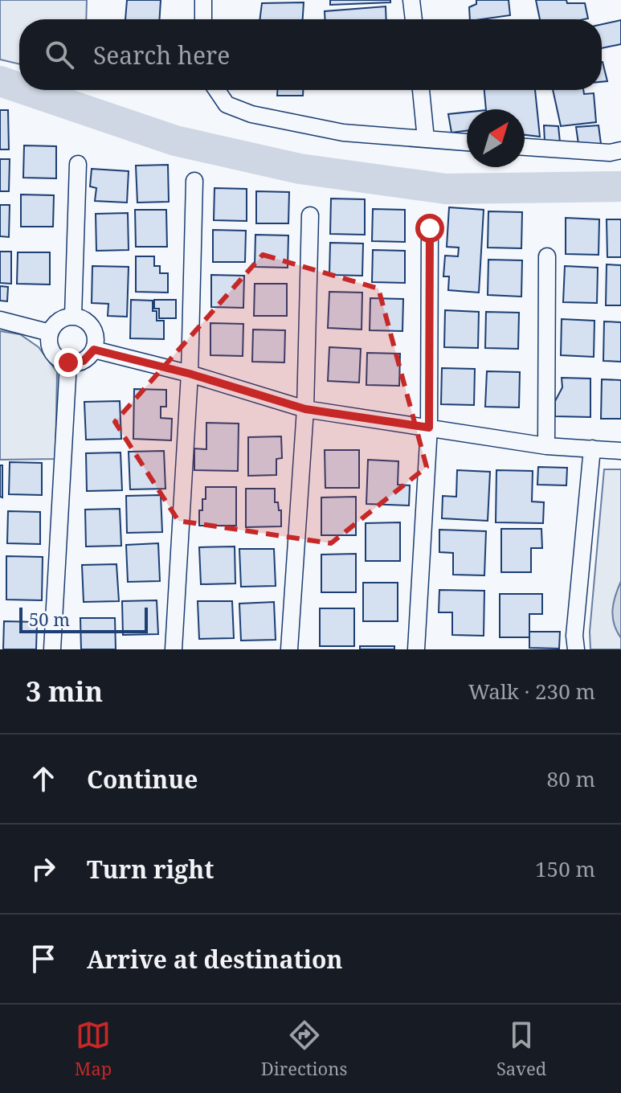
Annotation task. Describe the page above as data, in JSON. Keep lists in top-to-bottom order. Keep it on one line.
{"scale_bar":"50 m","north":"top right","page":{"search":"Search here","scale":"50 m","heading":["3 min","Walk · 230 m"],"list":[["Continue","80 m"],["Turn right","150 m"],"Arrive at destination"],"nav":["Map","Directions","Saved"]}}
